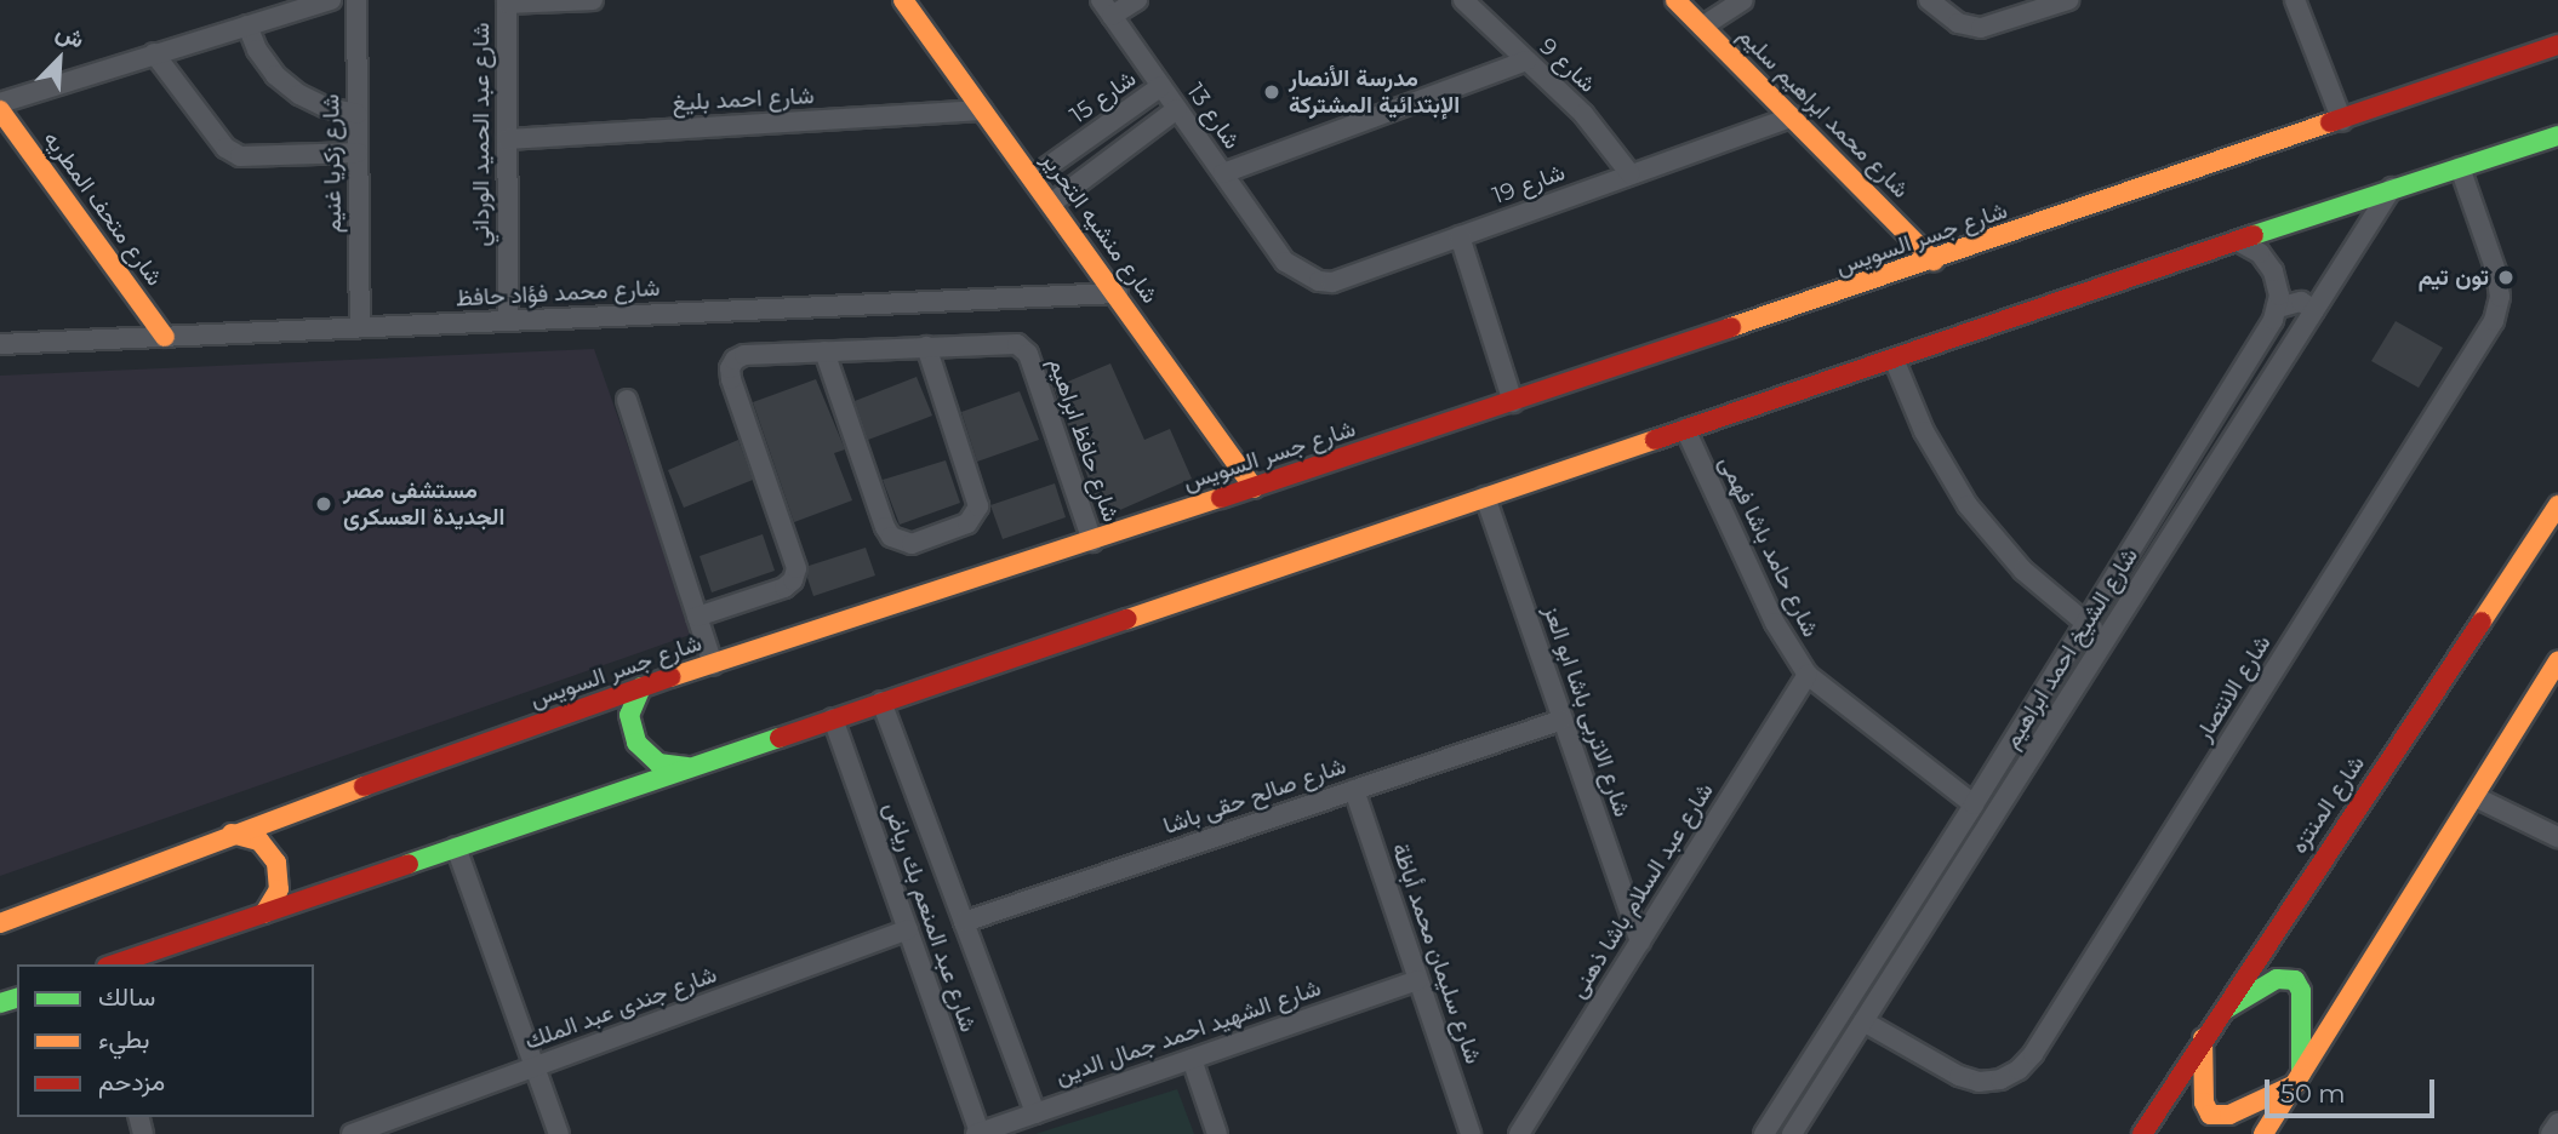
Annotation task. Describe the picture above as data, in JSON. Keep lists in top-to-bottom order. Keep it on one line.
{"streets":{"main road":["شارع محمد ابراهيم سليم","شارع متحف المطريه","شارع منشيه التحرير","شارع جسر السويس","شارع المنتزه"],"street":["شارع 9","شارع 15","شارع احمد بليغ","شارع 13","شارع عبد الحميد الورداني","شارع زكريا غنيم","شارع 19","شارع محمد فؤاد حافظ","شارع حافظ ابراهيم","شارع حامد باشا فهمى","شارع الشيخ احمد ابراهيم","شارع الانتصار","شارع الاتربى باشا ابو العز","شارع صالح حقى باشا","شارع عبد السلام باشا ذهنى","شارع عبد المنعم بك رياض","شارع سليمان محمد أباظة","شارع جندى عبد الملك","شارع الشهيد احمد جمال الدين"]},"crossings":[["شارع 9","شارع 19"],["شارع 15","شارع 13"],["شارع 15","شارع منشيه التحرير"],["شارع احمد بليغ","شارع عبد الحميد الورداني"],["شارع احمد بليغ","شارع منشيه التحرير"],["شارع محمد ابراهيم سليم","شارع 19"],["شارع محمد ابراهيم سليم","شارع جسر السويس"],["شارع 13","شارع 19"],["شارع عبد الحميد الورداني","شارع محمد فؤاد حافظ"],["شارع زكريا غنيم","شارع محمد فؤاد حافظ"],["شارع متحف المطريه","شارع محمد فؤاد حافظ"],["شارع منشيه التحرير","شارع جسر السويس"],["شارع منشيه التحرير","شارع محمد فؤاد حافظ"],["شارع جسر السويس","شارع حافظ ابراهيم"],["شارع حامد باشا فهمى","شارع الشيخ احمد ابراهيم"],["شارع حامد باشا فهمى","شارع عبد السلام باشا ذهنى"],["شارع الشيخ احمد ابراهيم","شارع الانتصار"],["شارع الاتربى باشا ابو العز","شارع صالح حقى باشا"],["شارع الاتربى باشا ابو العز","شارع عبد السلام باشا ذهنى"],["شارع صالح حقى باشا","شارع عبد المنعم بك رياض"],["شارع صالح حقى باشا","شارع سليمان محمد أباظة"],["شارع عبد المنعم بك رياض","شارع جندى عبد الملك"],["شارع عبد المنعم بك رياض","شارع الشهيد احمد جمال الدين"],["شارع سليمان محمد أباظة","شارع الشهيد احمد جمال الدين"]],"places":["مدرسة الأنصار الإبتدائية المشتركة","تون تيم","مستشفى مصر الجديدة العسكرى"],"legend":["سالك","بطيء","مزدحم"],"scale_bar":"50 m","north":"top right"}
